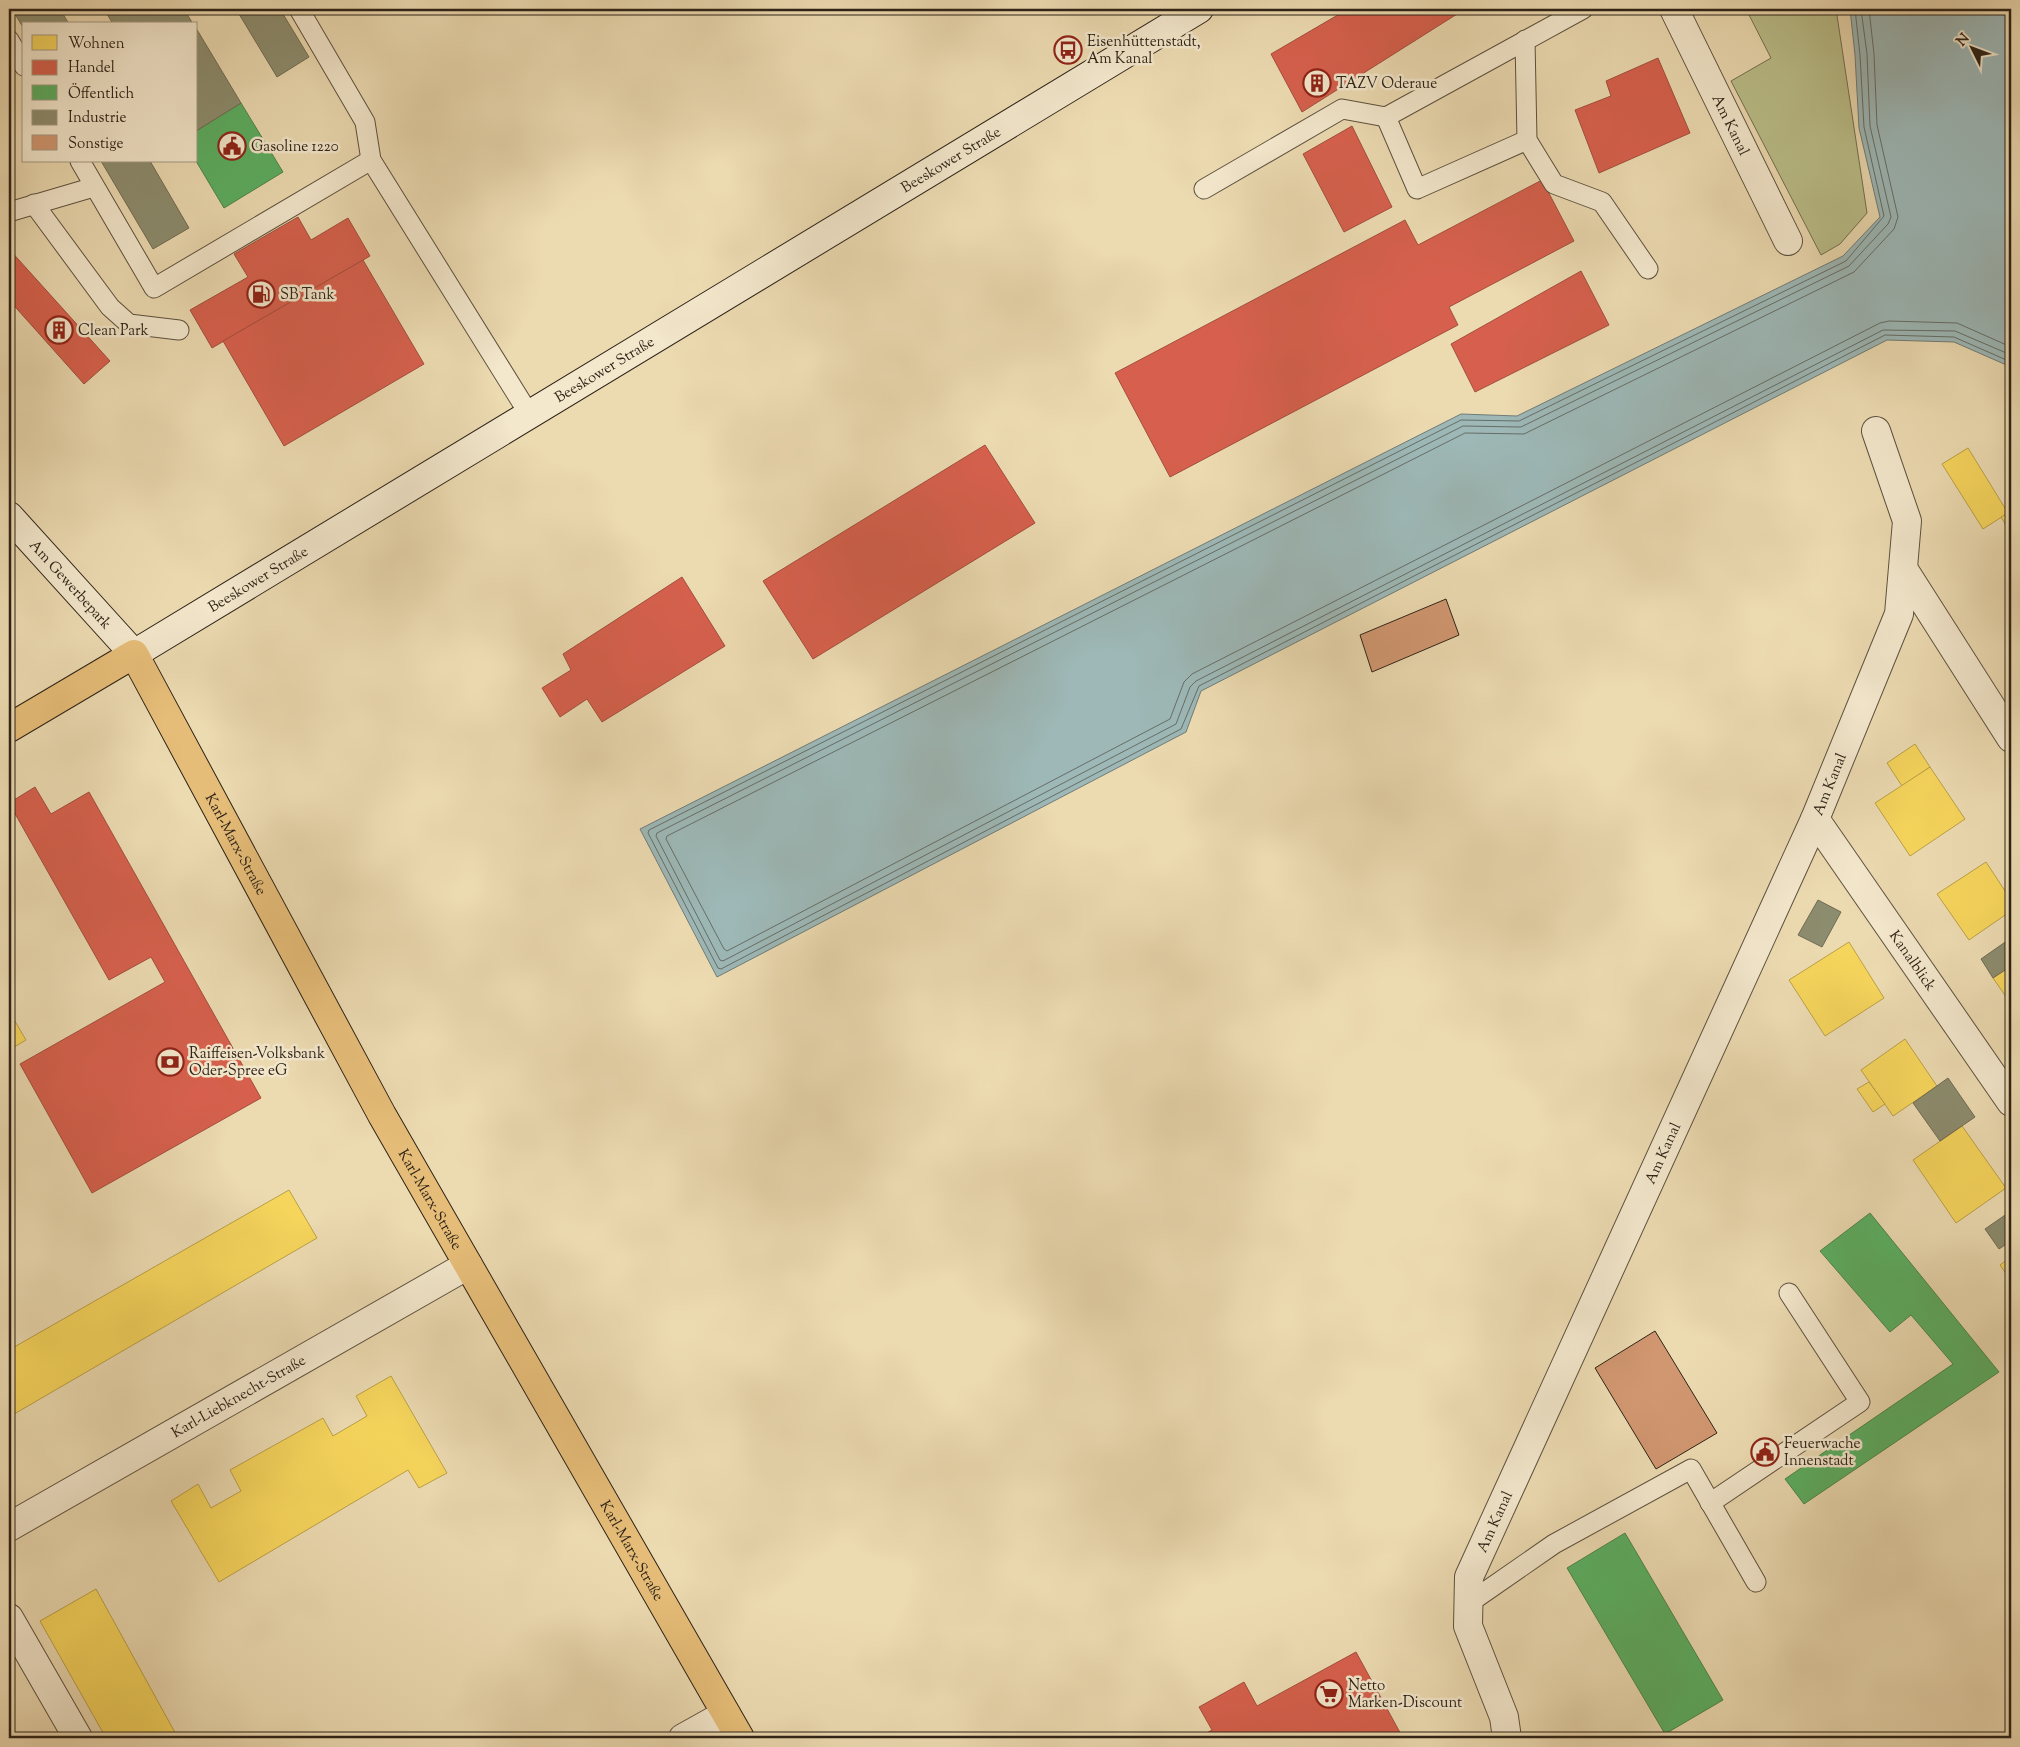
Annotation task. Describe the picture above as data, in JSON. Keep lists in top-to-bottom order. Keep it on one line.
{"streets":{"main road":["Beeskower Straße","Karl-Marx-Straße"],"street":["Am Kanal","Am Gewerbepark","Kanalblick","Karl-Liebknecht-Straße"]},"crossings":[["Am Kanal","Kanalblick"],["Beeskower Straße","Am Gewerbepark"],["Beeskower Straße","Karl-Marx-Straße"],["Am Gewerbepark","Karl-Marx-Straße"],["Karl-Marx-Straße","Karl-Liebknecht-Straße"]],"places":{"bus stop":["Eisenhüttenstadt, Am Kanal"],"building":["TAZV Oderaue","Clean Park"],"public building":["Gasoline 1220","Feuerwache Innenstadt"],"fuel station":["SB Tank"],"bank":["Raiffeisen-Volksbank Oder-Spree eG"],"supermarket":["Netto Marken-Discount"]},"legend":["Wohnen","Handel","Öffentlich","Industrie","Sonstige"],"north":"top left"}
